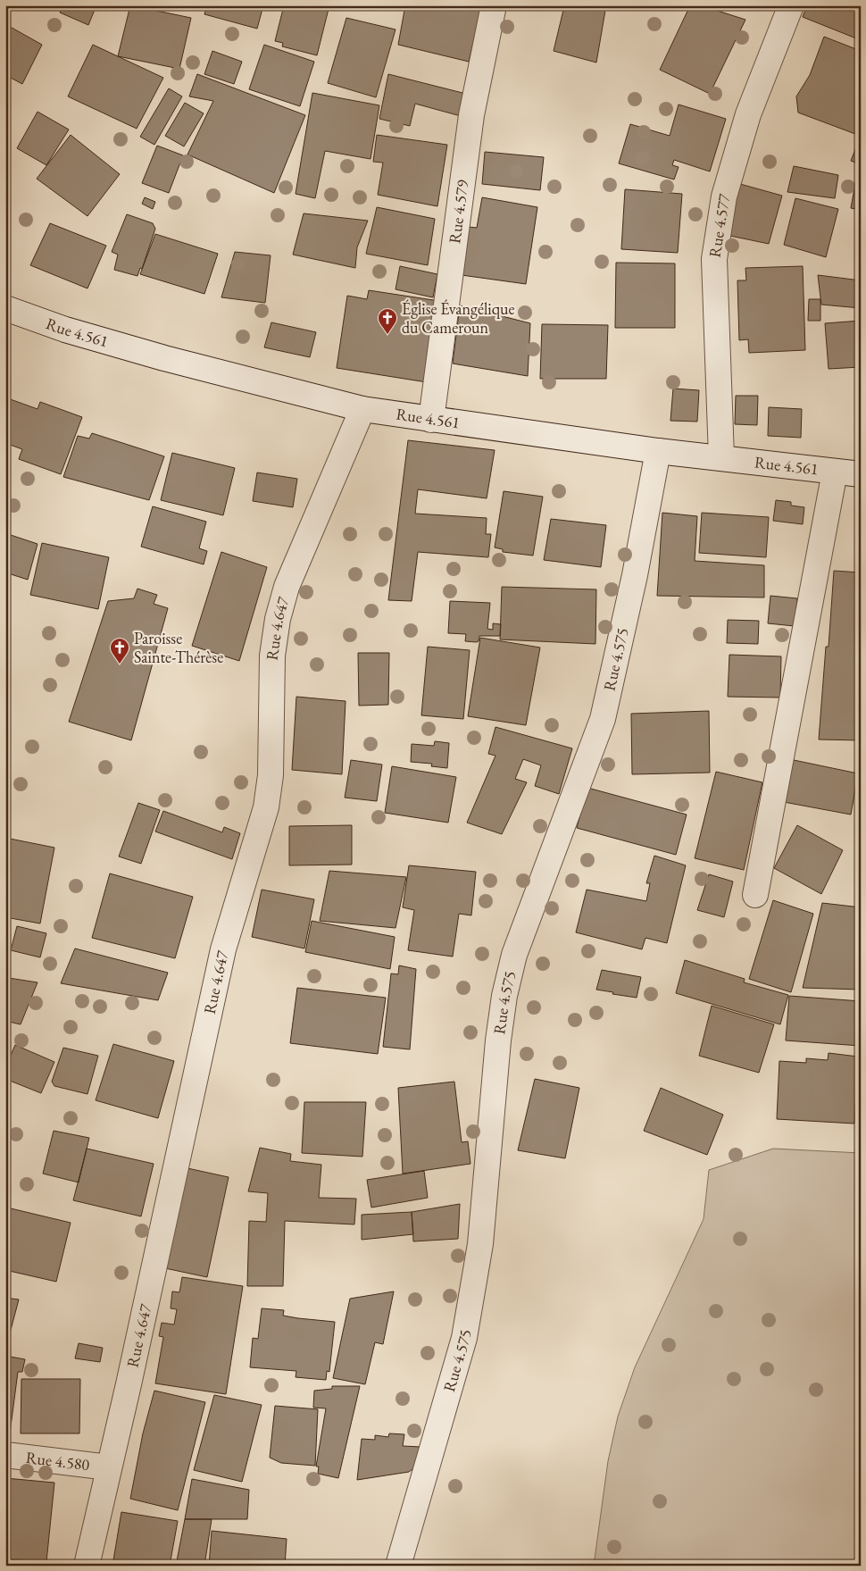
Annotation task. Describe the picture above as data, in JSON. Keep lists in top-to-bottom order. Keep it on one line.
{"streets":{"street":["Rue 4.579","Rue 4.577","Rue 4.561","Rue 4.647","Rue 4.575","Rue 4.580"]},"crossings":[["Rue 4.579","Rue 4.561"],["Rue 4.577","Rue 4.561"],["Rue 4.561","Rue 4.647"],["Rue 4.561","Rue 4.575"],["Rue 4.647","Rue 4.580"]],"places":{"church":["Église Évangélique du Cameroun","Paroisse Sainte-Thérèse"]}}
